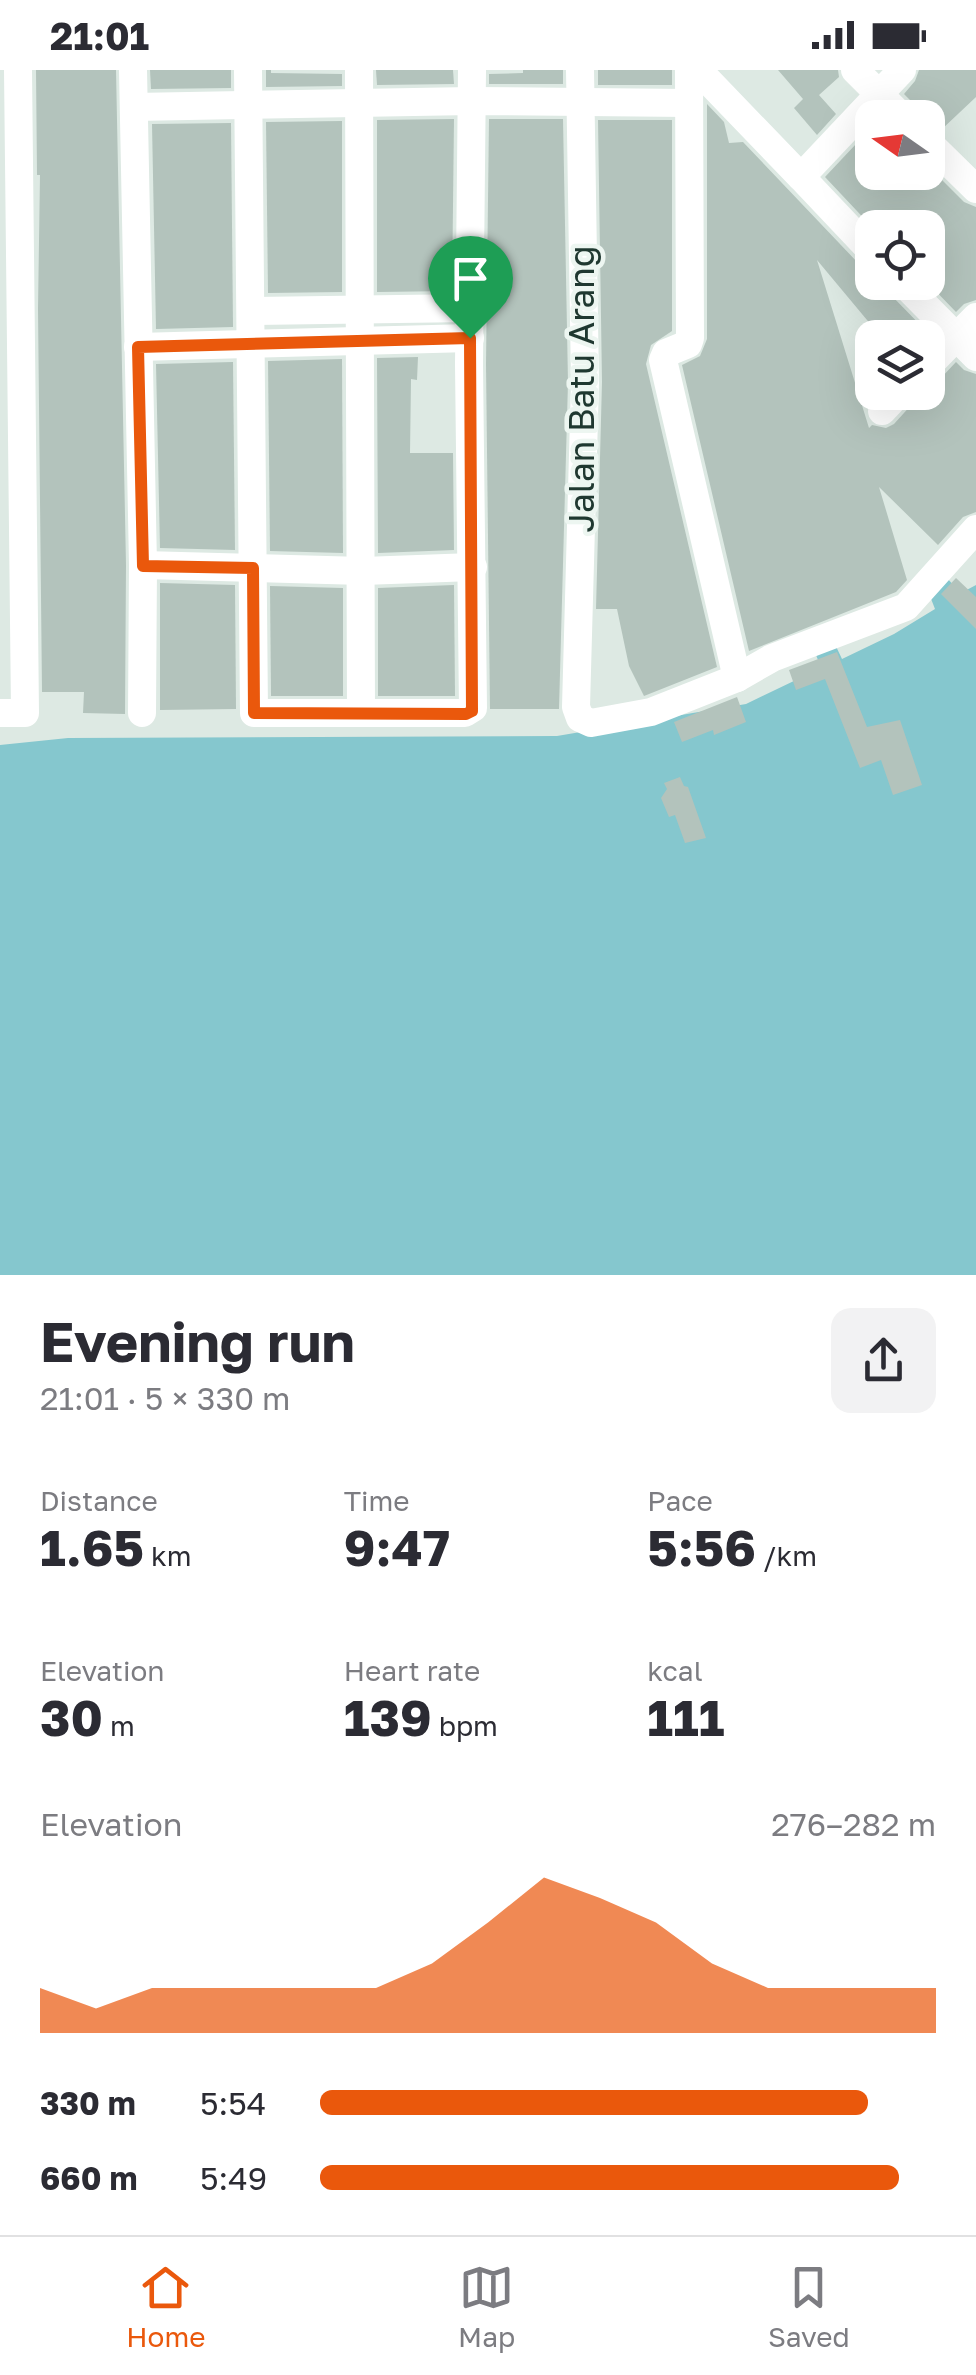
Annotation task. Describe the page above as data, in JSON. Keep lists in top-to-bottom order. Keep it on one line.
{"streets":{"street":["Jalan Batu Arang"]},"north":"left","page":{"status":"21:01","heading":["Evening run","21:01 · 5 × 330 m"],"stats":[["Distance","1.65 km"],["Time","9:47"],["Pace","5:56 /km"],["Elevation","30 m"],["Heart rate","139 bpm"],["kcal","111"]],"chart":["Elevation","276–282 m"],"list":[{"name":"330 m","note":"5:54"},{"name":"660 m","note":"5:49"}],"tabs":["Home","Map","Saved"]}}
